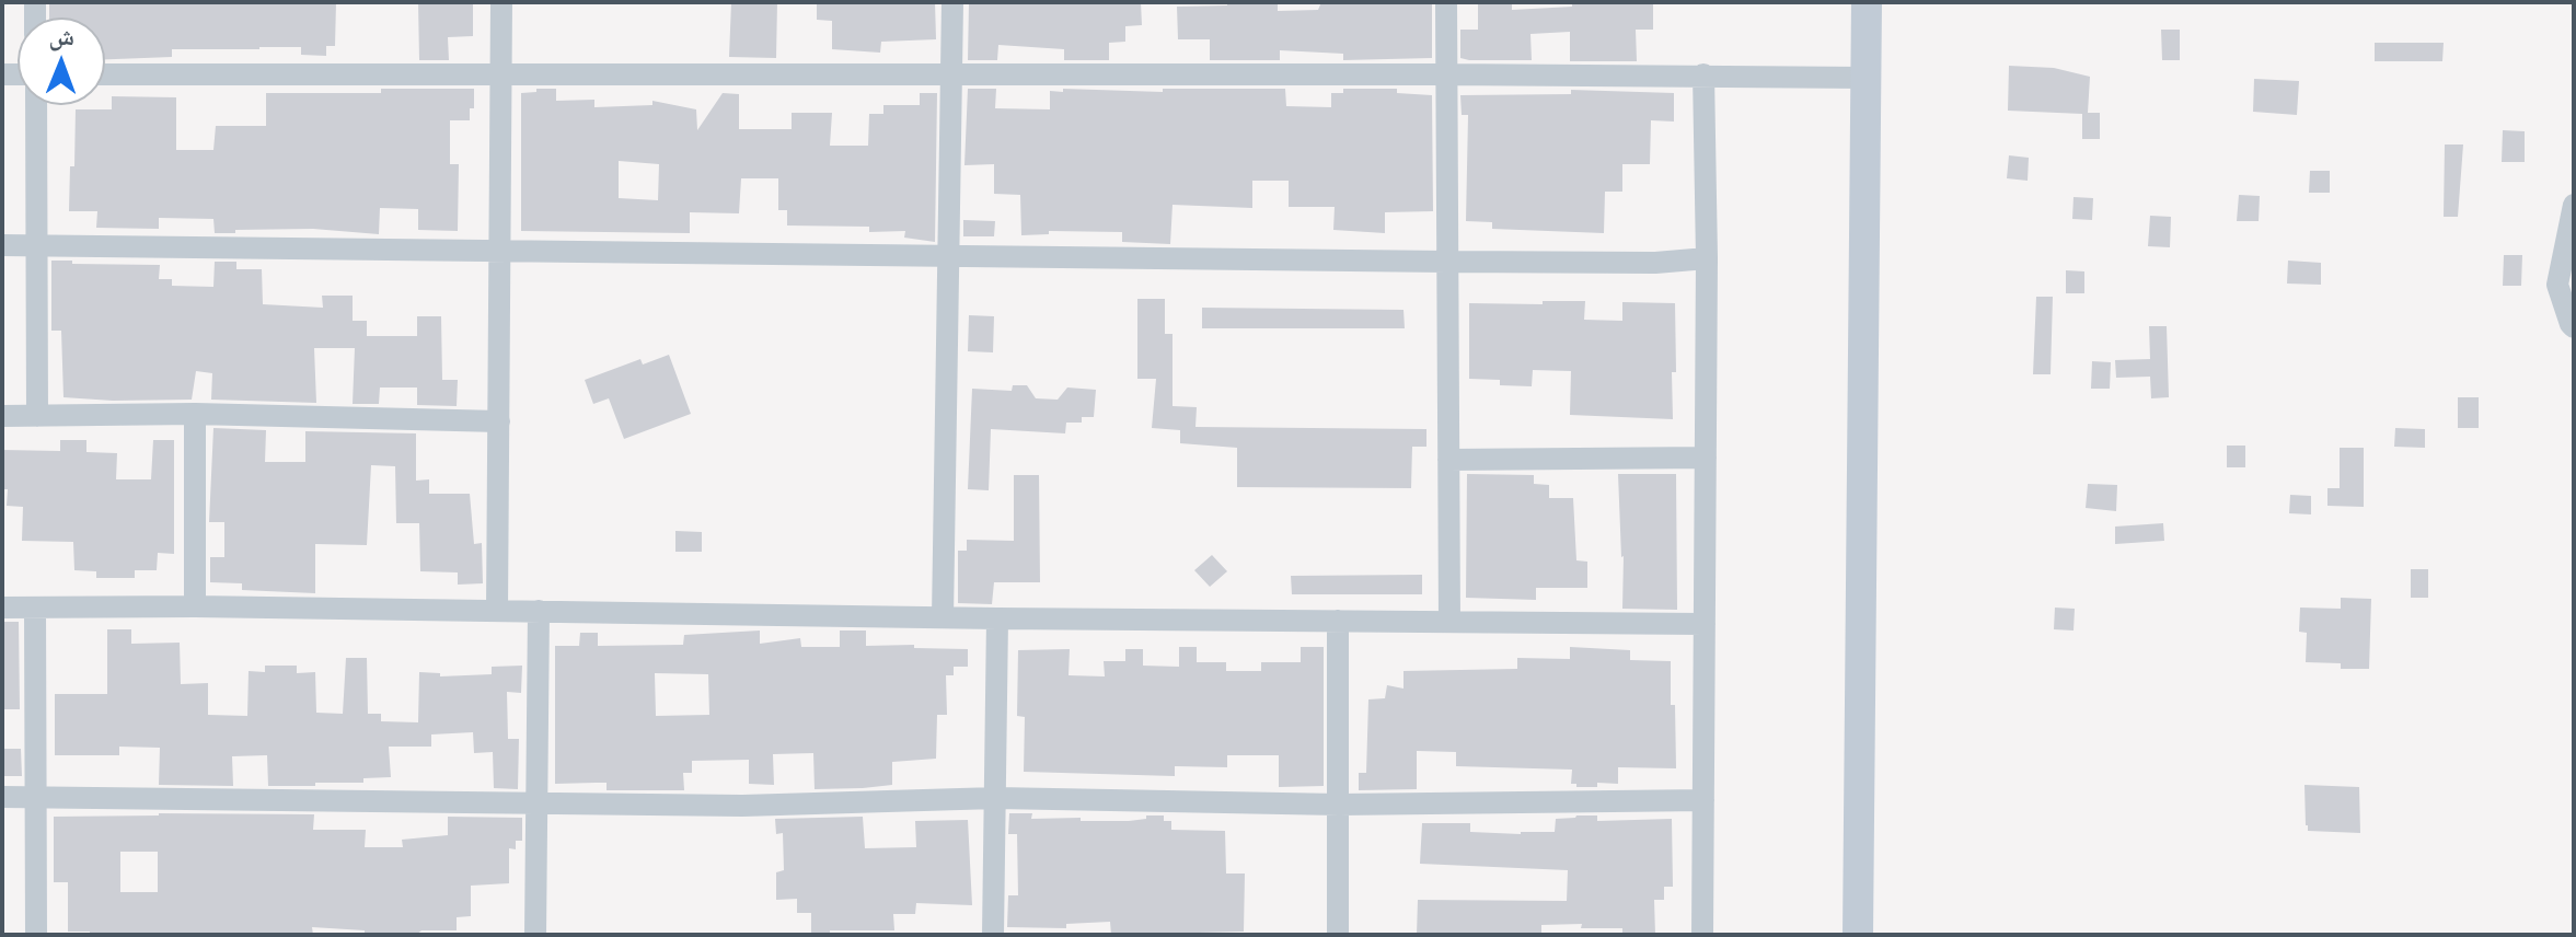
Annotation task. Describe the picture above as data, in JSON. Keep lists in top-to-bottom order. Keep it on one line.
{"north":"top"}
